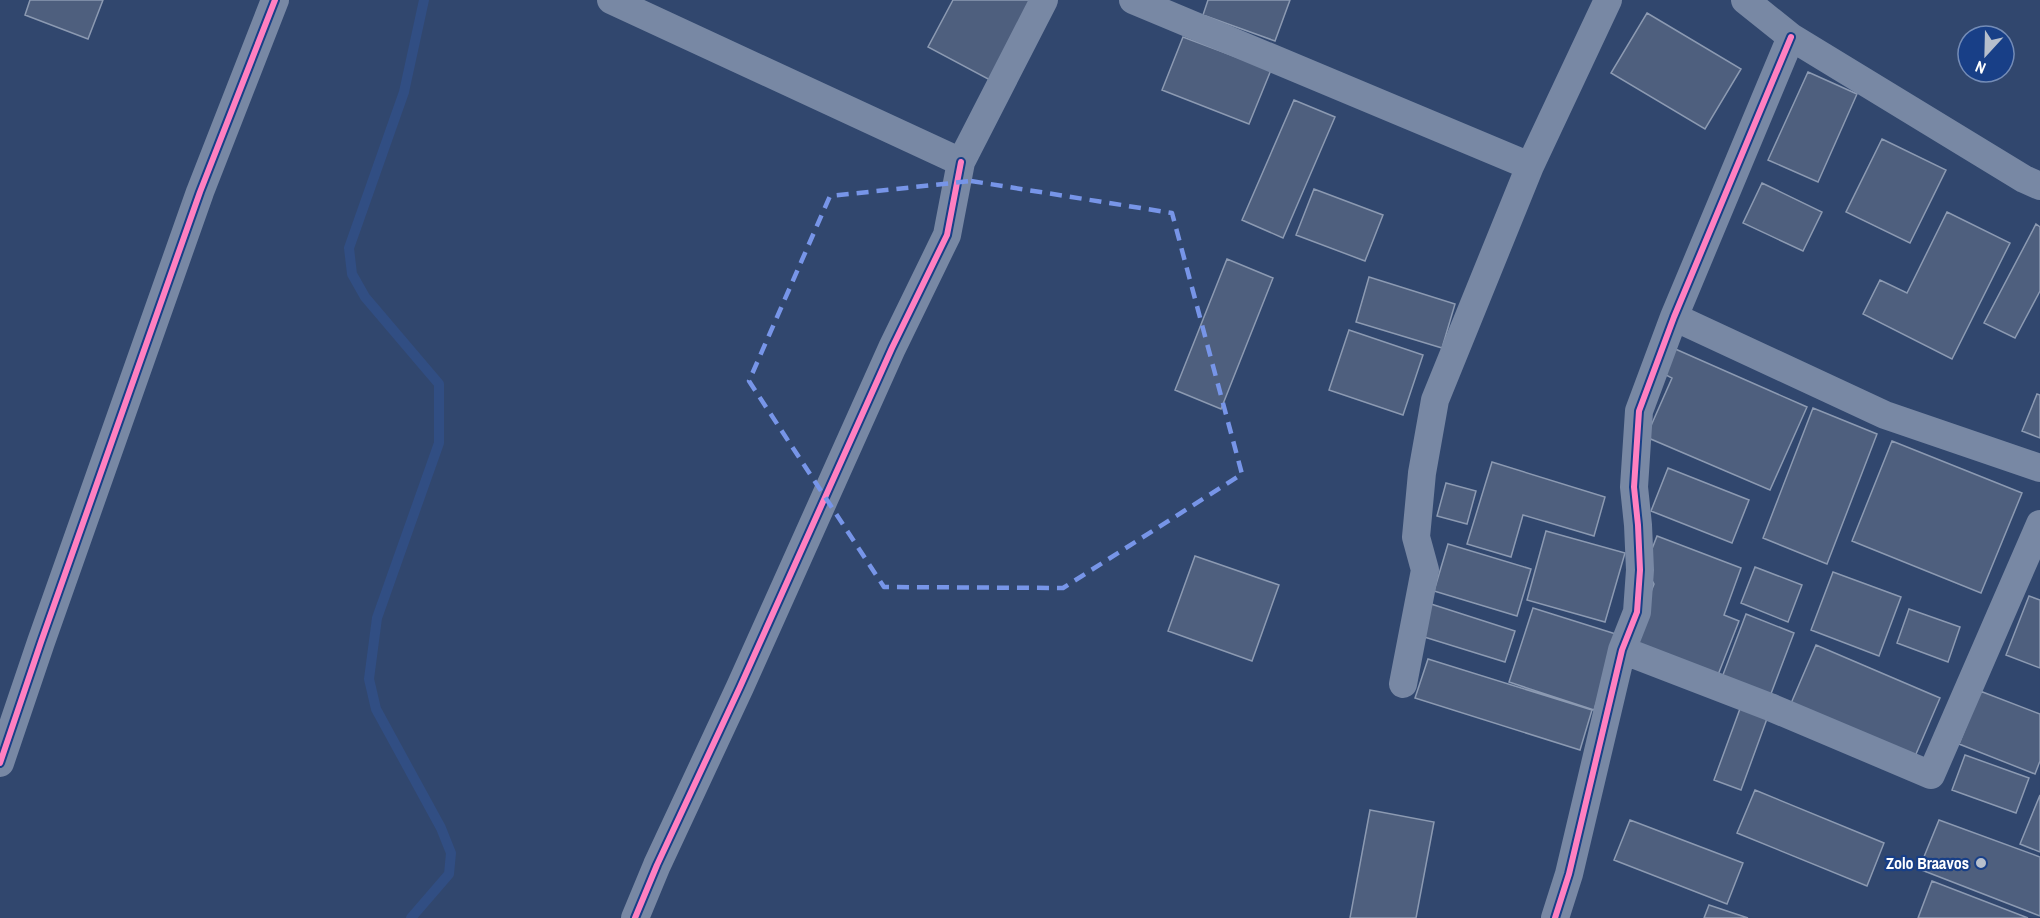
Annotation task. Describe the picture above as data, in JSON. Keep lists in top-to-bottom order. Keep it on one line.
{"places":["Zolo Braavos"],"north":"bottom"}
